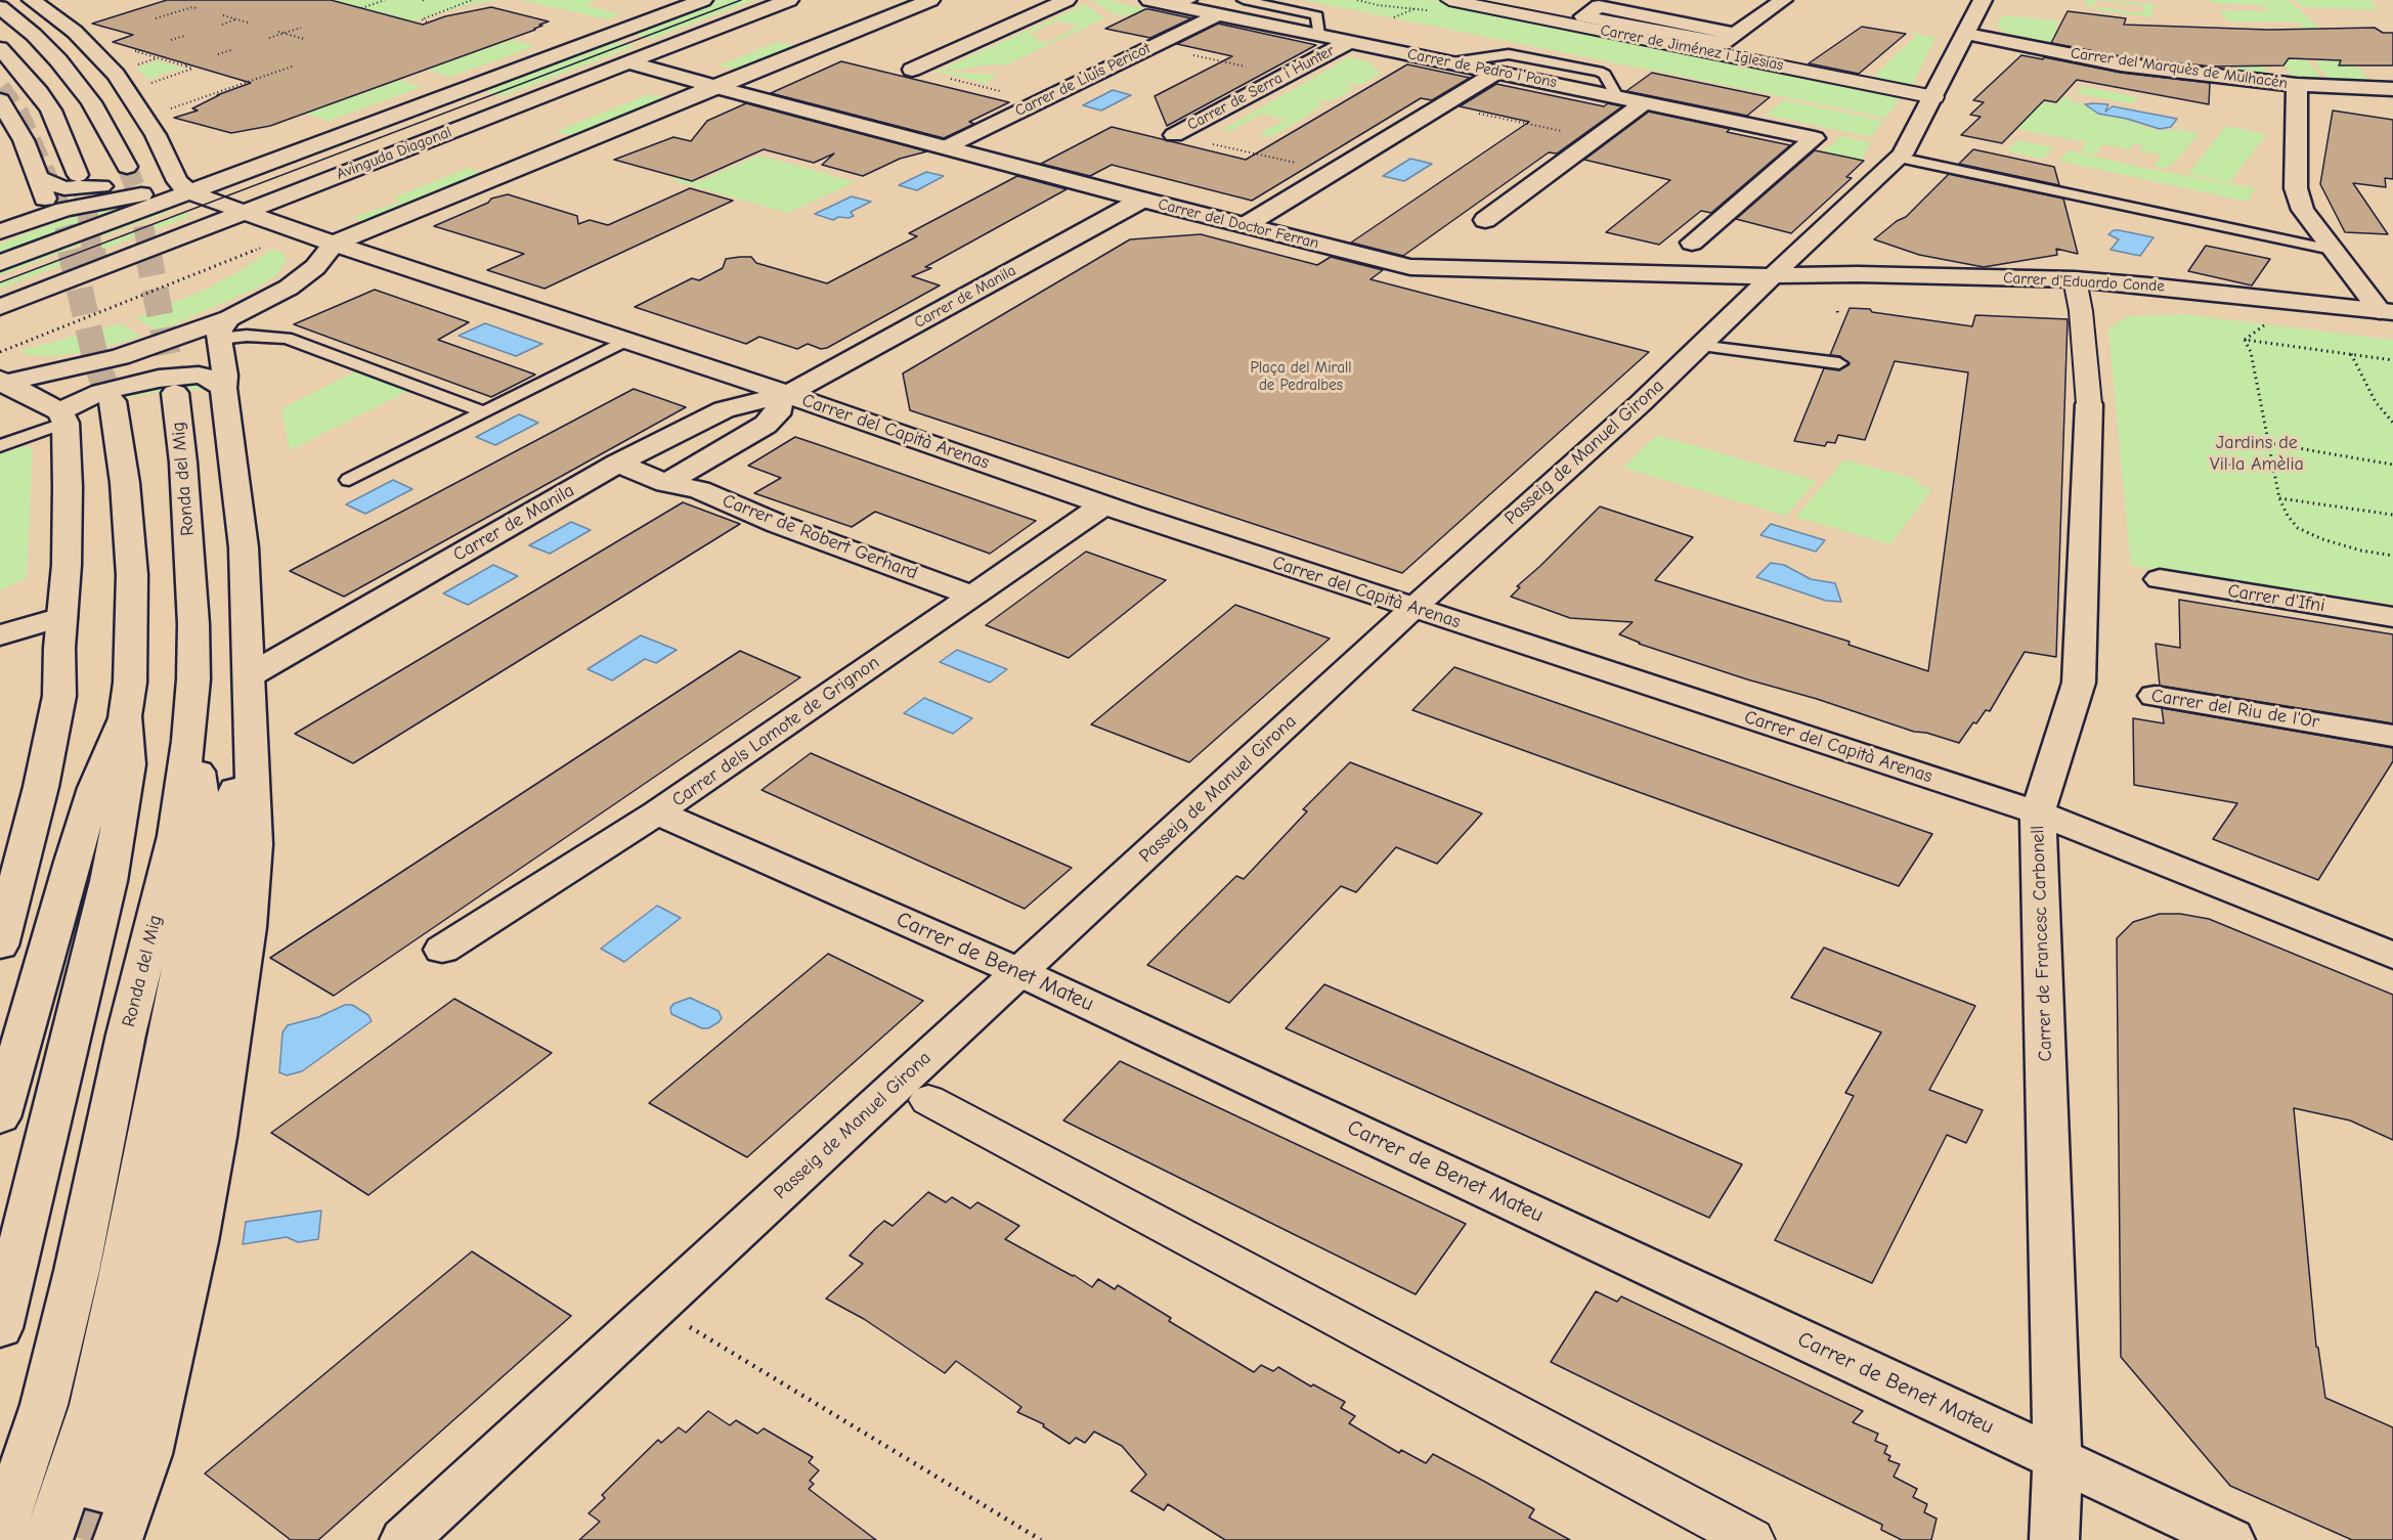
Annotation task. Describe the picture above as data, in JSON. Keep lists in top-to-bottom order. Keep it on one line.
{"streets":{"street":["Carrer de Jiménez i Iglesias","Carrer de Pedro i Pons","Carrer del Marquès de Mulhacén","Carrer de Lluís Pericot","Carrer de Serra i Hunter","Avinguda Diagonal","Carrer del Doctor Ferran","Carrer d'Eduardo Conde","Carrer de Manila","Carrer del Capità Arenas","Passeig de Manuel Girona","Ronda del Mig","Carrer de Robert Gerhard","Carrer d'Ifni","Carrer del Riu de l'Or","Carrer dels Lamote de Grignon","Carrer de Francesc Carbonell","Carrer de Benet Mateu"]},"crossings":[["Carrer de Jiménez i Iglesias","Passeig de Manuel Girona"],["Carrer de Pedro i Pons","Carrer de Lluís Pericot"],["Carrer de Pedro i Pons","Carrer de Serra i Hunter"],["Carrer del Marquès de Mulhacén","Passeig de Manuel Girona"],["Carrer de Lluís Pericot","Carrer del Doctor Ferran"],["Avinguda Diagonal","Carrer del Doctor Ferran"],["Avinguda Diagonal","Carrer del Capità Arenas"],["Carrer del Doctor Ferran","Carrer d'Eduardo Conde"],["Carrer del Doctor Ferran","Carrer de Manila"],["Carrer del Doctor Ferran","Passeig de Manuel Girona"],["Carrer d'Eduardo Conde","Passeig de Manuel Girona"],["Carrer d'Eduardo Conde","Carrer de Francesc Carbonell"],["Carrer de Manila","Carrer del Capità Arenas"],["Carrer de Manila","Carrer de Robert Gerhard"],["Carrer del Capità Arenas","Passeig de Manuel Girona"],["Carrer del Capità Arenas","Carrer dels Lamote de Grignon"],["Carrer del Capità Arenas","Carrer de Francesc Carbonell"],["Passeig de Manuel Girona","Carrer de Benet Mateu"],["Carrer de Robert Gerhard","Carrer dels Lamote de Grignon"],["Carrer dels Lamote de Grignon","Carrer de Benet Mateu"],["Carrer de Francesc Carbonell","Carrer de Benet Mateu"]],"parks":["Plaça del Mirall de Pedralbes","Jardins de Vil·la Amèlia"]}
